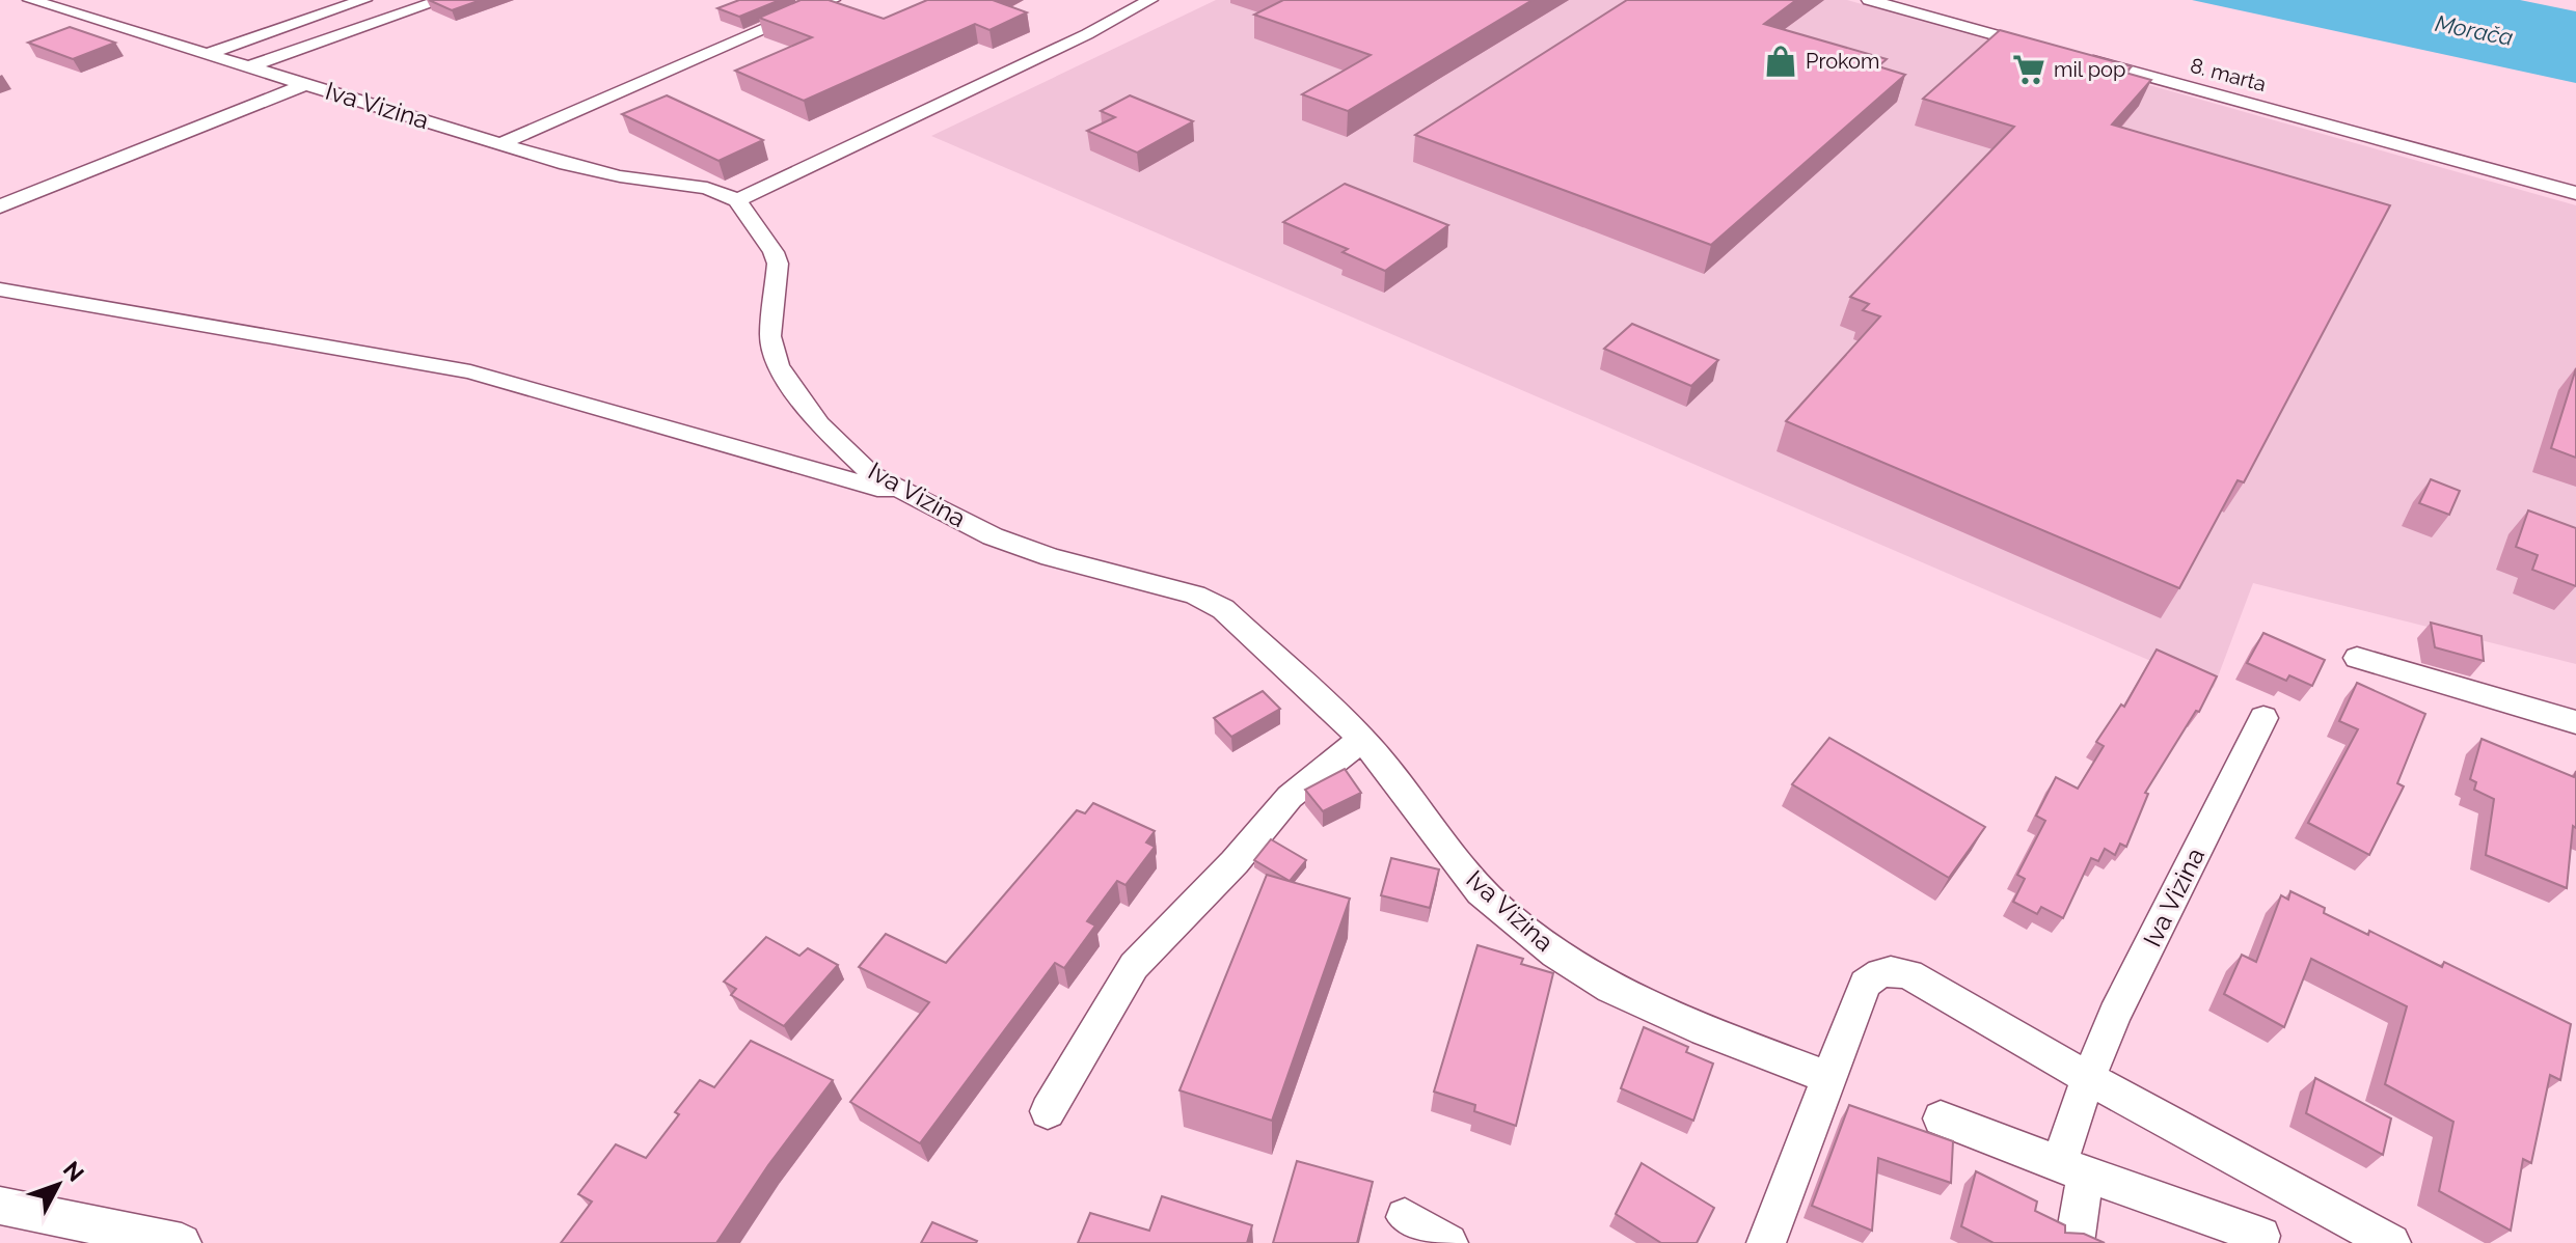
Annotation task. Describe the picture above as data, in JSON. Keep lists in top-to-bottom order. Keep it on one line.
{"streets":{"street":["8. marta","Iva Vizina"]},"water":["Morača"],"places":{"shop":["Prokom"],"supermarket":["mil pop"]},"north":"top right"}
